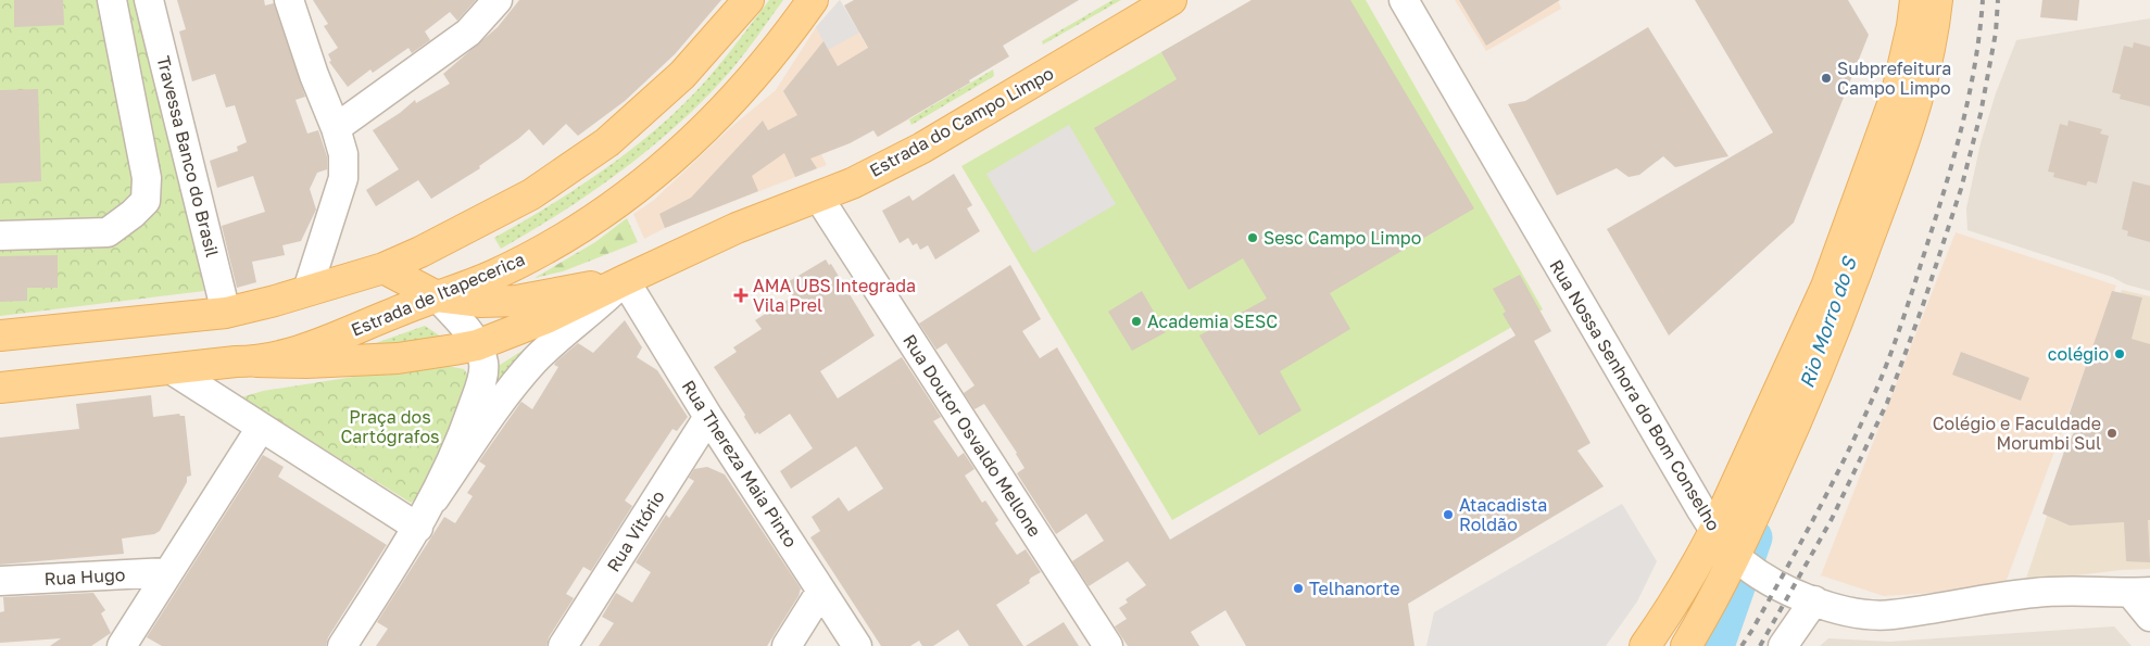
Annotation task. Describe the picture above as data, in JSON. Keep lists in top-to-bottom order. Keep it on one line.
{"streets":{"main road":["Estrada do Campo Limpo","Estrada de Itapecerica"],"street":["Travessa Banco do Brasil","Rua Nossa Senhora do Bom Conselho","Rua Doutor Osvaldo Mellone","Rua Thereza Maia Pinto","Rua Vitório","Rua Hugo"]},"crossings":[["Estrada do Campo Limpo","Estrada de Itapecerica"],["Estrada do Campo Limpo","Rua Doutor Osvaldo Mellone"],["Estrada do Campo Limpo","Rua Thereza Maia Pinto"],["Rua Thereza Maia Pinto","Rua Vitório"]],"water":["Rio Morro do S"],"parks":["Praça dos Cartógrafos"],"places":{"other":["Subprefeitura Campo Limpo","Sesc Campo Limpo","Academia SESC","colégio","Colégio e Faculdade Morumbi Sul","Atacadista Roldão","Telhanorte"],"health":["AMA UBS Integrada Vila Prel"]}}
